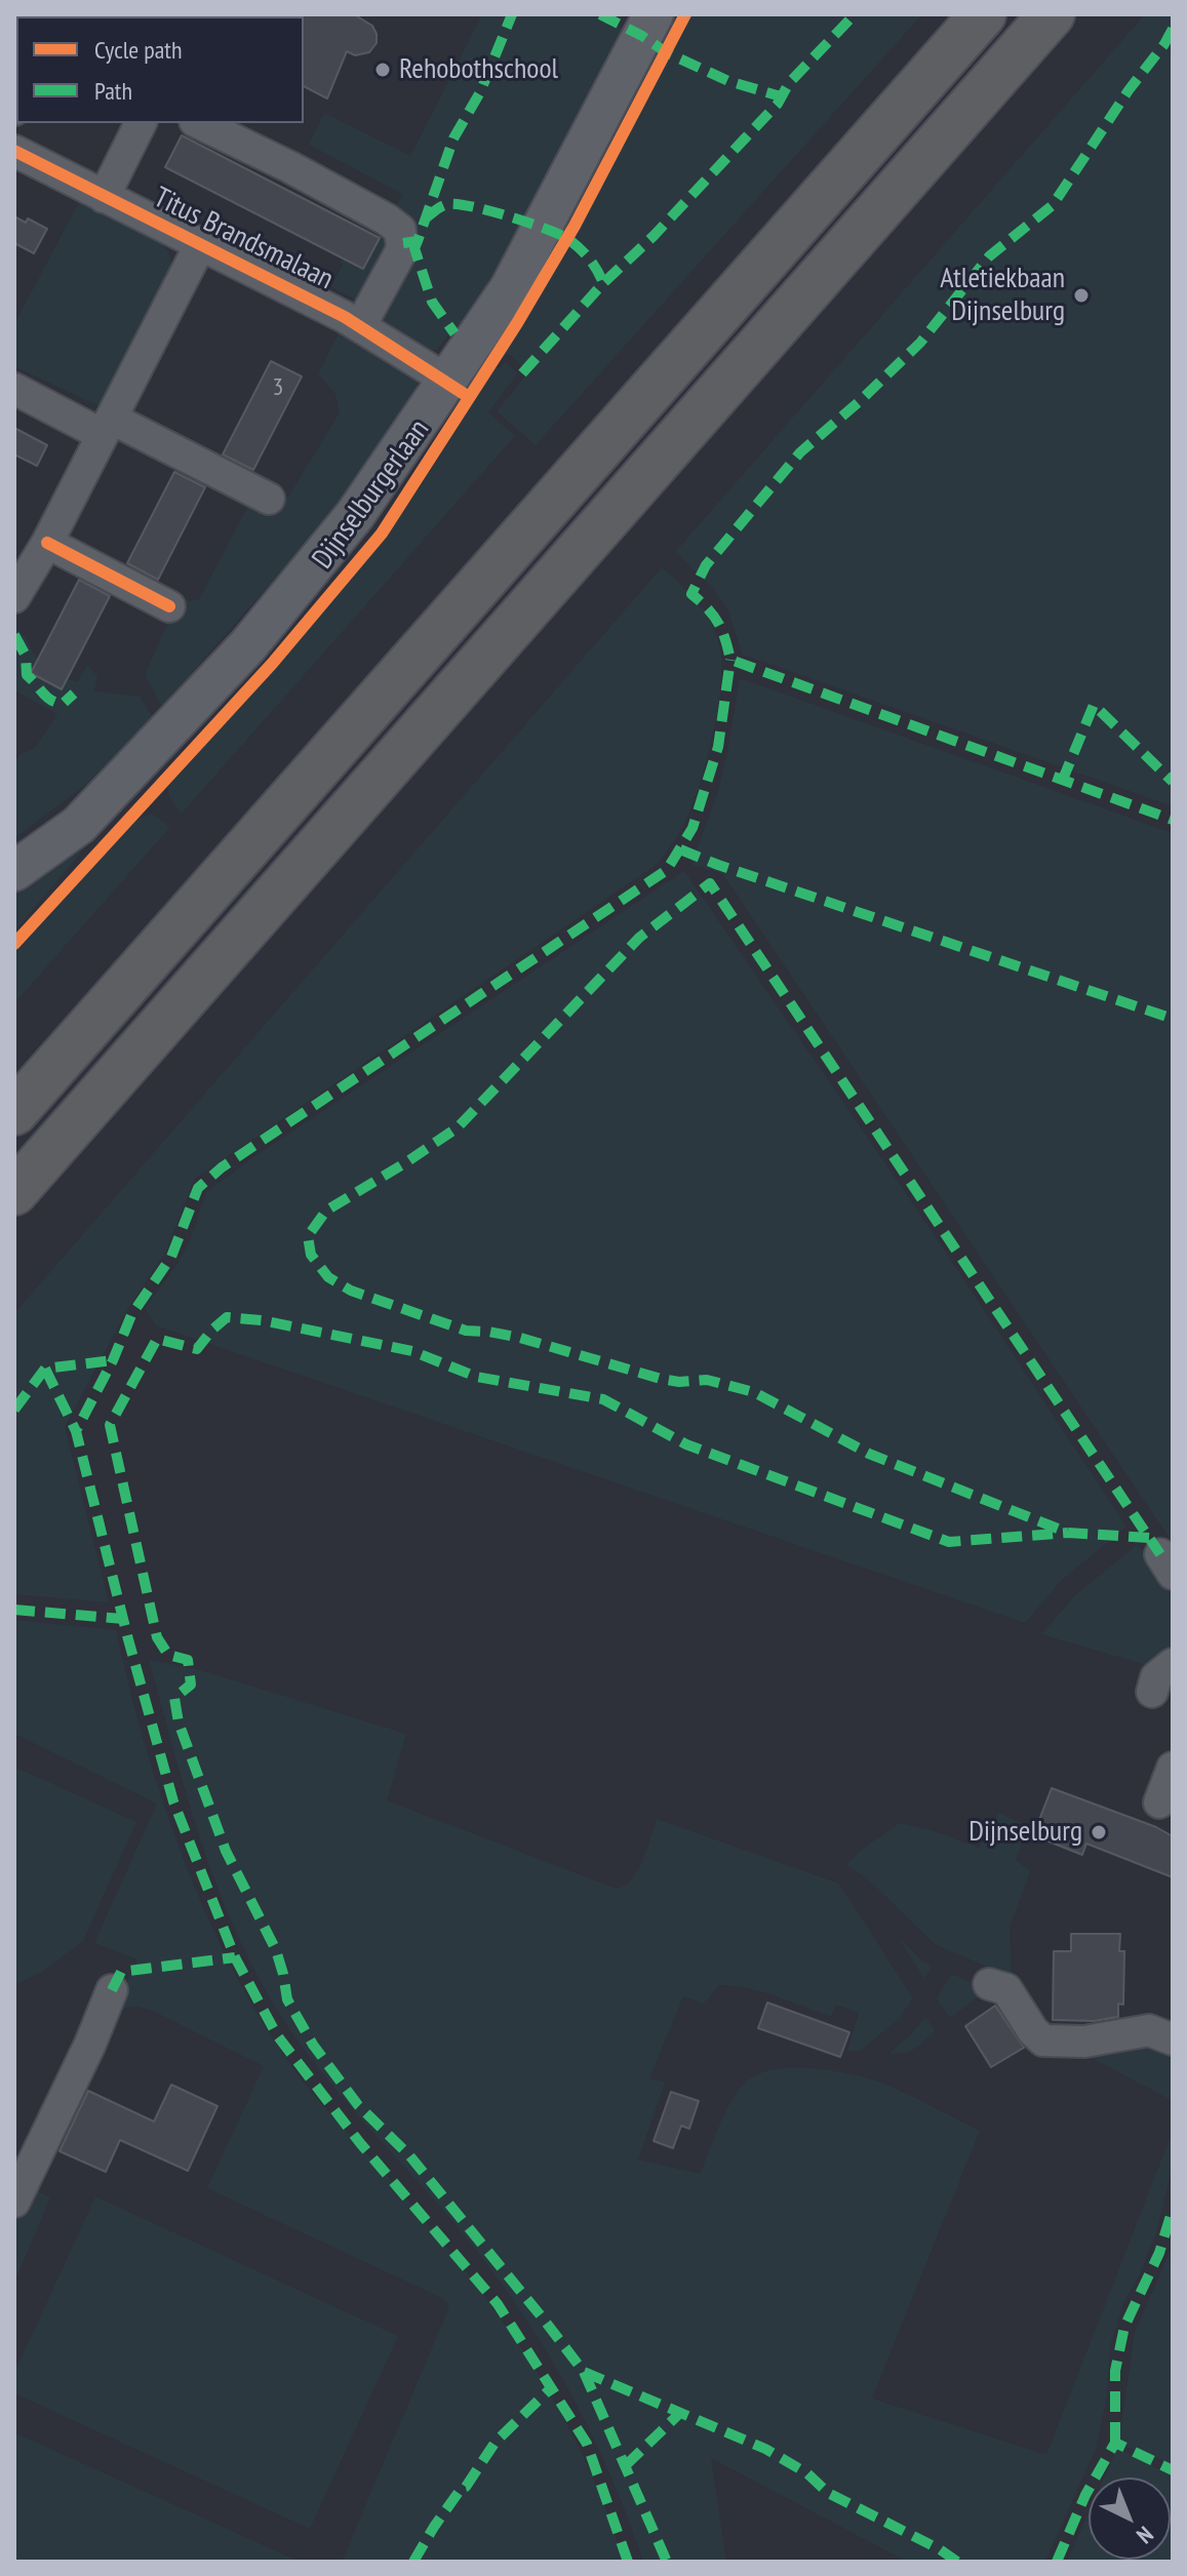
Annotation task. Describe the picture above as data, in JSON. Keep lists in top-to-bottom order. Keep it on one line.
{"streets":{"main road":["Dijnselburgerlaan"],"street":["Titus Brandsmalaan"]},"crossings":[["Titus Brandsmalaan","Dijnselburgerlaan"]],"places":["Rehobothschool","Atletiekbaan Dijnselburg","Dijnselburg"],"house_numbers":["3"],"legend":["Cycle path","Path"],"north":"bottom right"}
